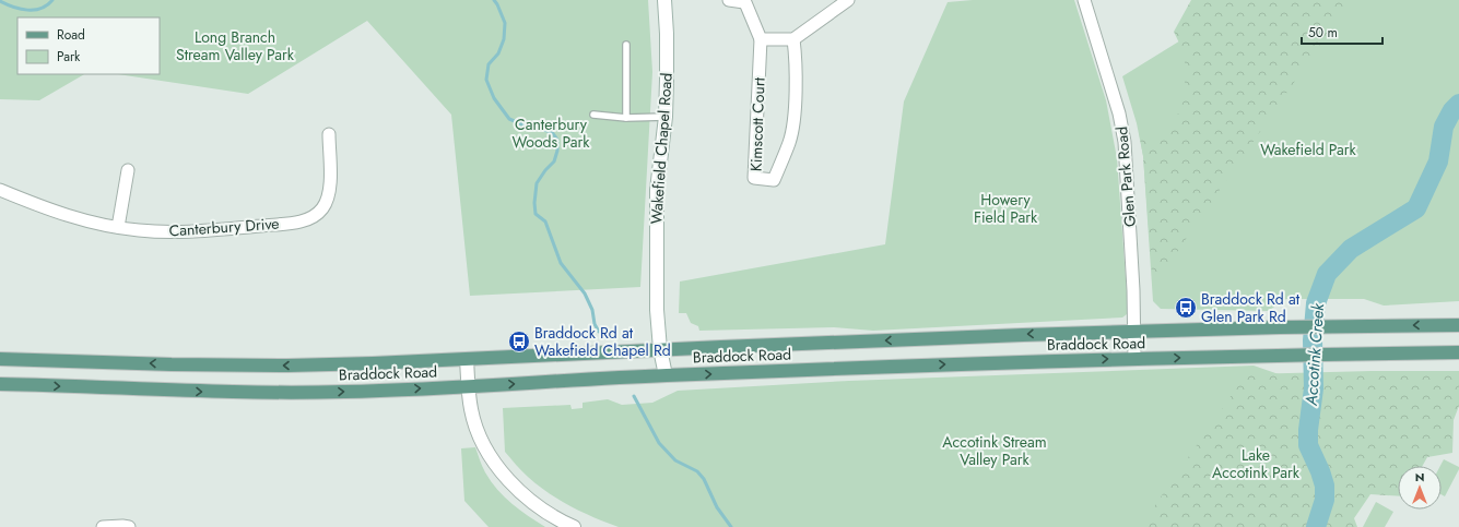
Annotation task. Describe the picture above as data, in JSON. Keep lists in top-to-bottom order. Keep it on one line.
{"streets":{"main road":["Wakefield Chapel Road","Braddock Road"],"street":["Kimscott Court","Glen Park Road","Canterbury Drive"]},"crossings":[["Wakefield Chapel Road","Braddock Road"],["Glen Park Road","Braddock Road"]],"water":["Accotink Creek"],"parks":["Long Branch Stream Valley Park","Canterbury Woods Park","Wakefield Park","Howery Field Park","Accotink Stream Valley Park","Lake Accotink Park"],"places":{"bus stop":["Braddock Rd at Glen Park Rd","Braddock Rd at Wakefield Chapel Rd"]},"legend":["Road","Park"],"scale_bar":"50 m","north":"top"}
